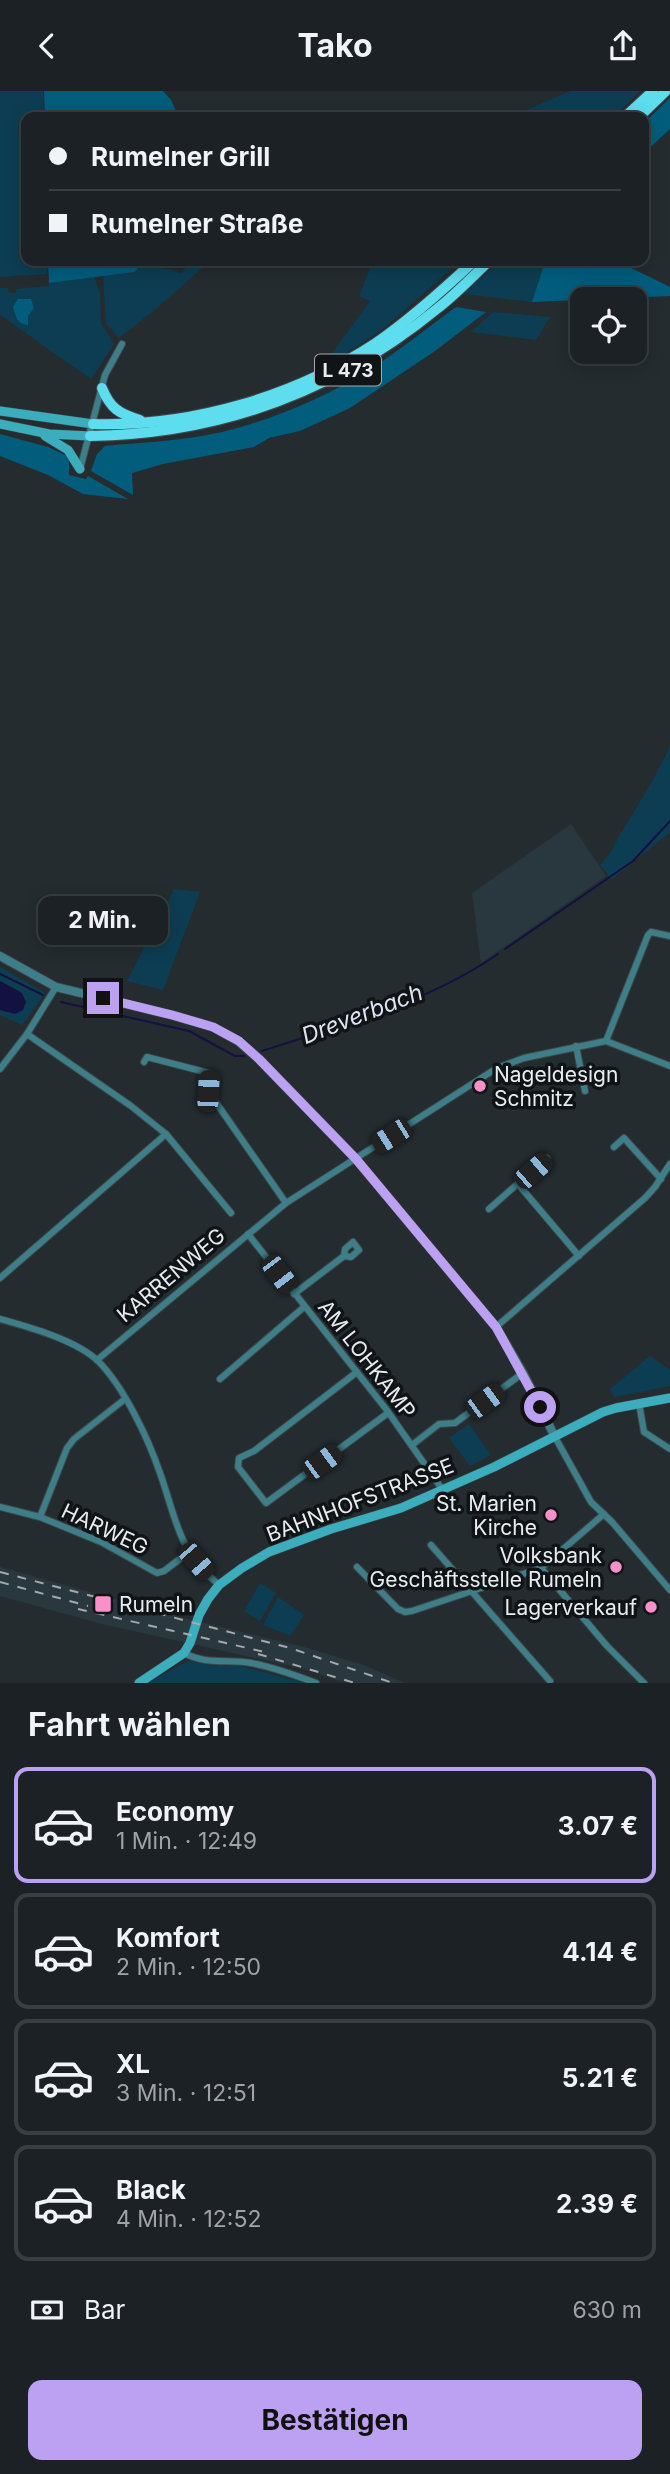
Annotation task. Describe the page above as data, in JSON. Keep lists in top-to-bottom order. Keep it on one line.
{"streets":{"highway":["L 473"],"main road":["BAHNHOFSTRASSE"],"street":["KARRENWEG","AM LOHKAMP","HARWEG"]},"crossings":[["KARRENWEG","AM LOHKAMP"],["AM LOHKAMP","BAHNHOFSTRASSE"]],"water":["Dreverbach"],"places":{"other":["Nageldesign Schmitz","St. Marien Kirche","Volksbank Geschäftsstelle Rumeln","Lagerverkauf"],"transit":["Rumeln"]},"page":{"header":"Tako","banner":["Rumelner Grill","Rumelner Straße"],"bubble":"2 Min.","heading":"Fahrt wählen","list":[{"name":"Economy","note":"1 Min. · 12:49","value":"3.07 €"},{"name":"Komfort","note":"2 Min. · 12:50","value":"4.14 €"},{"name":"XL","note":"3 Min. · 12:51","value":"5.21 €"},{"name":"Black","note":"4 Min. · 12:52","value":"2.39 €"}],"pay":["Bar","630 m"],"buttons":"Bestätigen"}}
